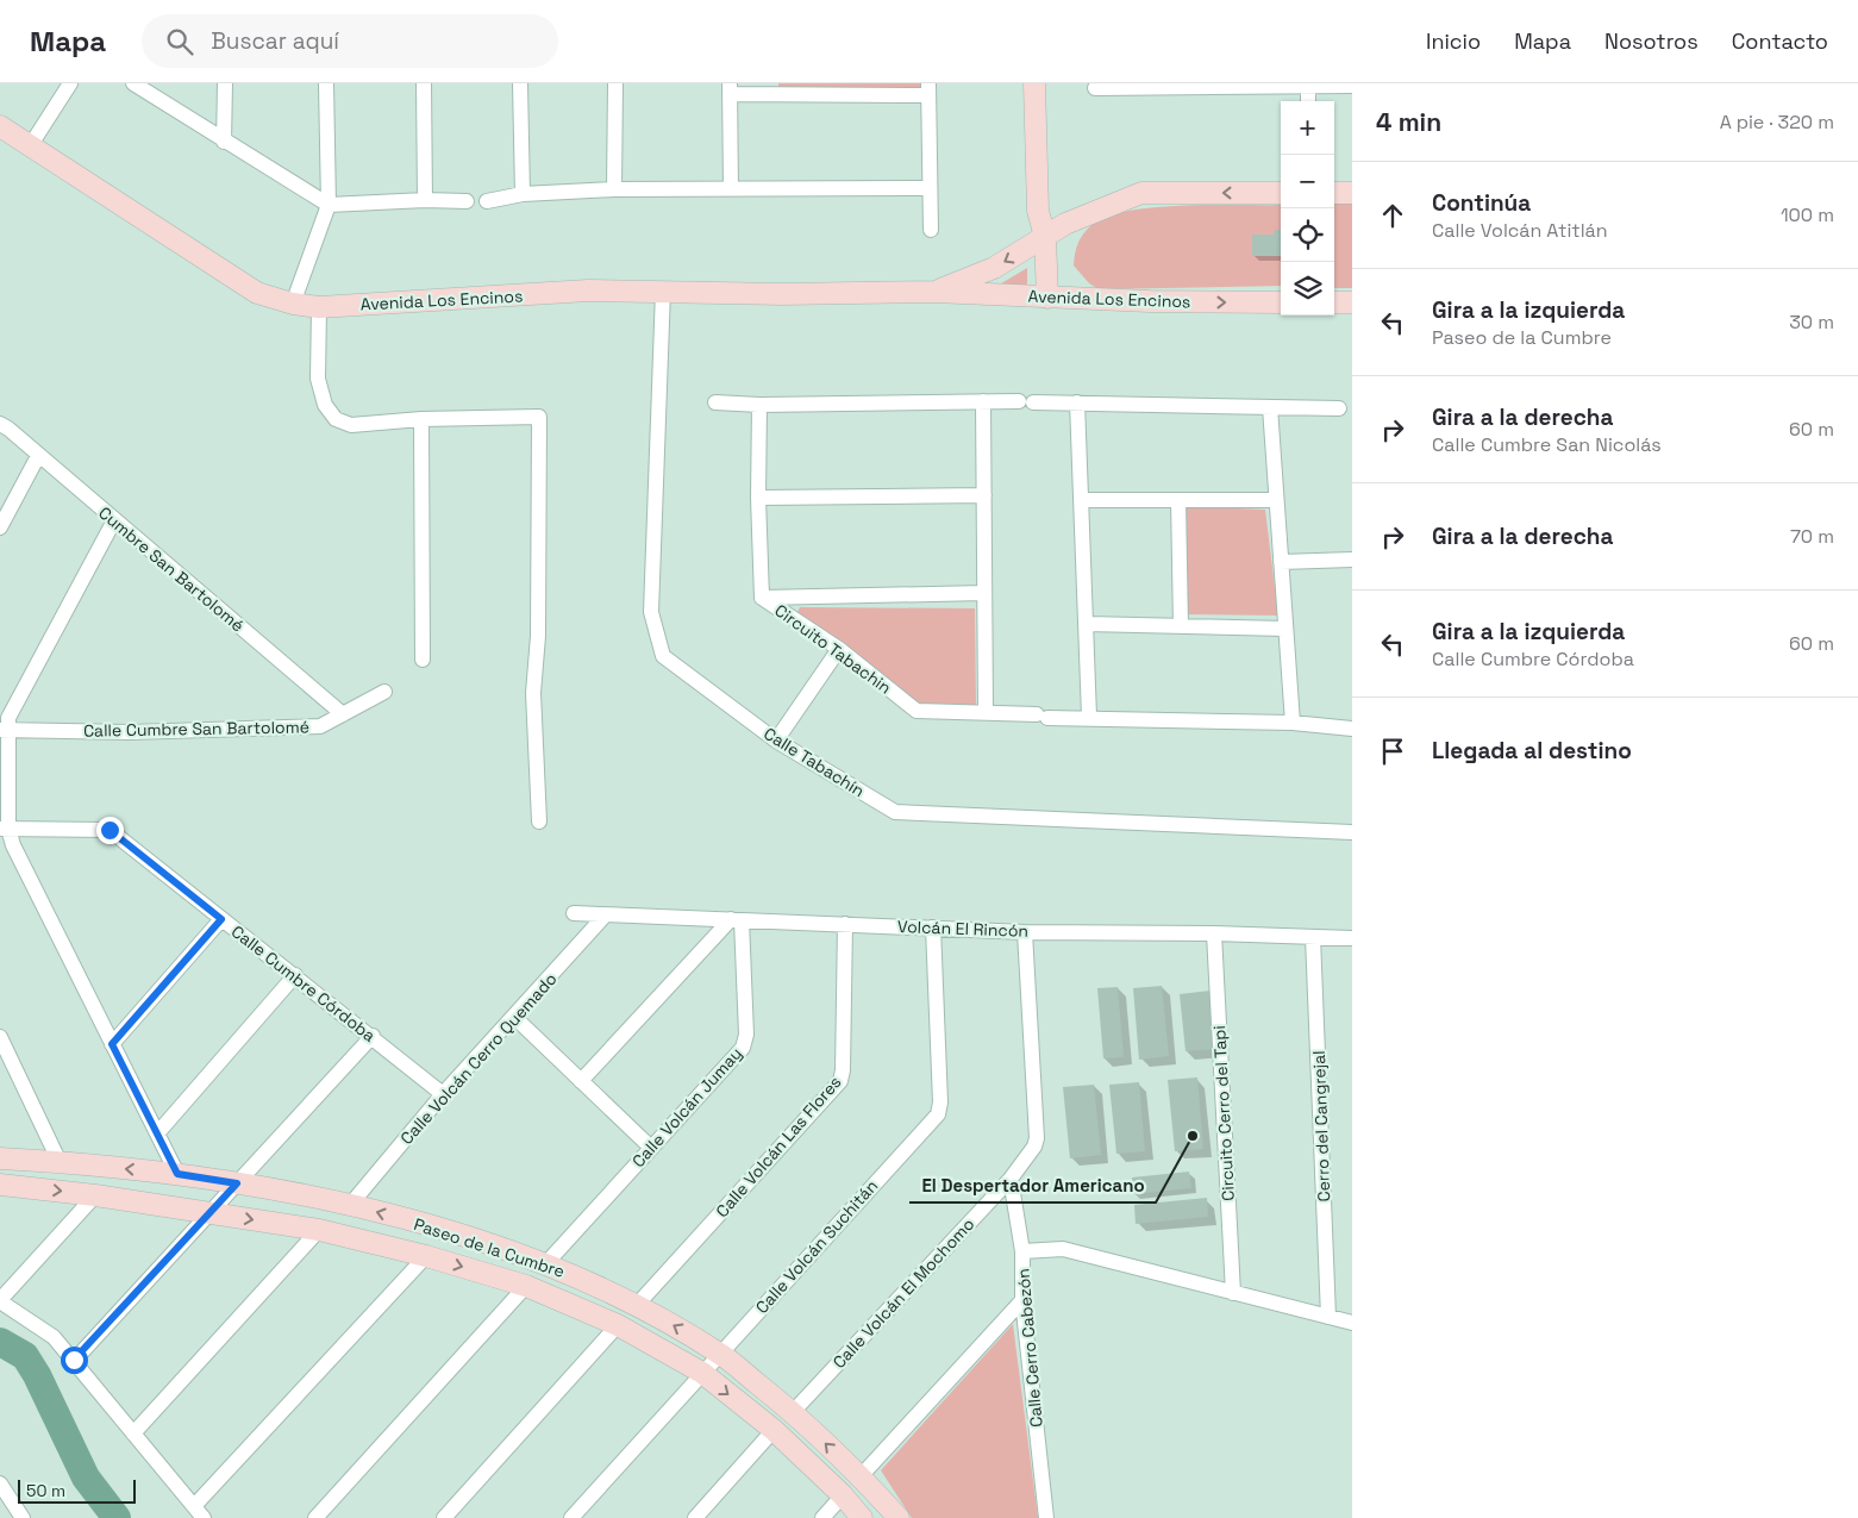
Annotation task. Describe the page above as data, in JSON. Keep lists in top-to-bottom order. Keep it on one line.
{"streets":{"street":["Avenida Los Encinos","Cumbre San Bartolomé","Circuito Tabachin","Calle Cumbre San Bartolomé","Calle Tabachín","Volcán El Rincón","Calle Cumbre Córdoba","Calle Volcán Cerro Quemado","Calle Volcán Jumay","Circuito Cerro del Tapi","Cerro del Cangrejal","Calle Volcán Las Flores","Calle Volcán Suchitán","Paseo de la Cumbre","Calle Volcán El Mochomo","Calle Cerro Cabezón"]},"crossings":[["Avenida Los Encinos","Calle Tabachín"],["Cumbre San Bartolomé","Calle Cumbre San Bartolomé"],["Volcán El Rincón","Calle Volcán Cerro Quemado"],["Volcán El Rincón","Calle Volcán Jumay"],["Volcán El Rincón","Circuito Cerro del Tapi"],["Volcán El Rincón","Cerro del Cangrejal"],["Volcán El Rincón","Calle Volcán Las Flores"],["Volcán El Rincón","Calle Volcán Suchitán"],["Volcán El Rincón","Calle Volcán El Mochomo"],["Calle Cumbre Córdoba","Calle Volcán Cerro Quemado"],["Calle Volcán Cerro Quemado","Paseo de la Cumbre"],["Calle Volcán Jumay","Paseo de la Cumbre"],["Calle Volcán Las Flores","Paseo de la Cumbre"],["Calle Volcán Suchitán","Paseo de la Cumbre"],["Paseo de la Cumbre","Calle Volcán El Mochomo"],["Calle Volcán El Mochomo","Calle Cerro Cabezón"]],"places":["El Despertador Americano"],"scale_bar":"50 m","page":{"header":"Mapa","search":"Buscar aquí","nav":["Inicio","Mapa","Nosotros","Contacto"],"heading":["4 min","A pie · 320 m"],"map_buttons":["+","−"],"list":[["Continúa","Calle Volcán Atitlán","100 m"],["Gira a la izquierda","Paseo de la Cumbre","30 m"],["Gira a la derecha","Calle Cumbre San Nicolás","60 m"],["Gira a la derecha","70 m"],["Gira a la izquierda","Calle Cumbre Córdoba","60 m"],"Llegada al destino"],"scale":"50 m"}}
